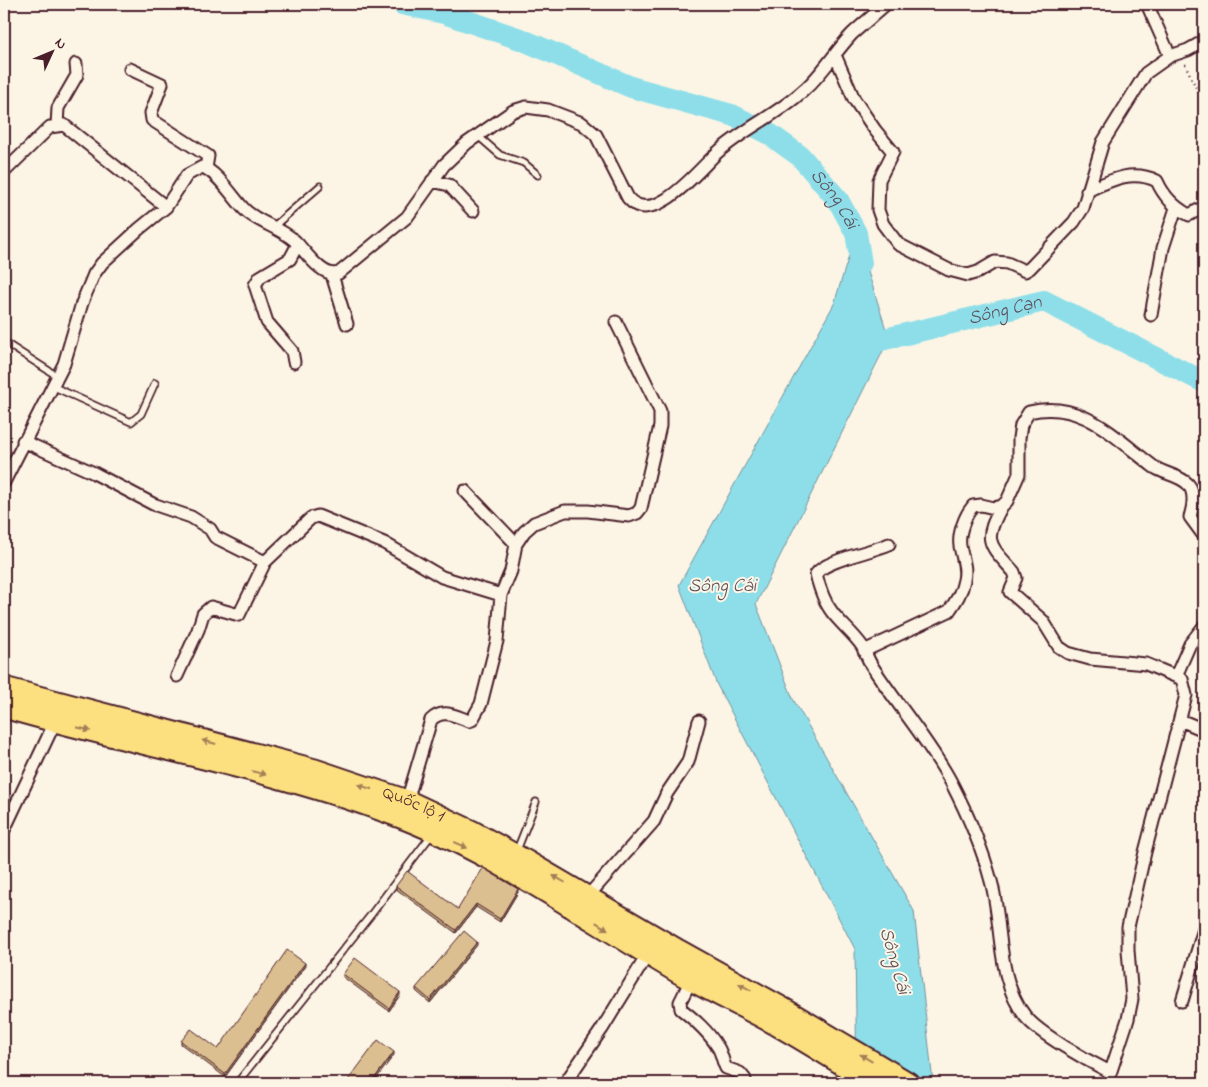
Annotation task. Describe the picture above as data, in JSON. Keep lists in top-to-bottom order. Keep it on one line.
{"streets":{"highway":["Quốc lộ 1"]},"water":["Sông Cái","Sông Cạn"],"north":"top right"}
